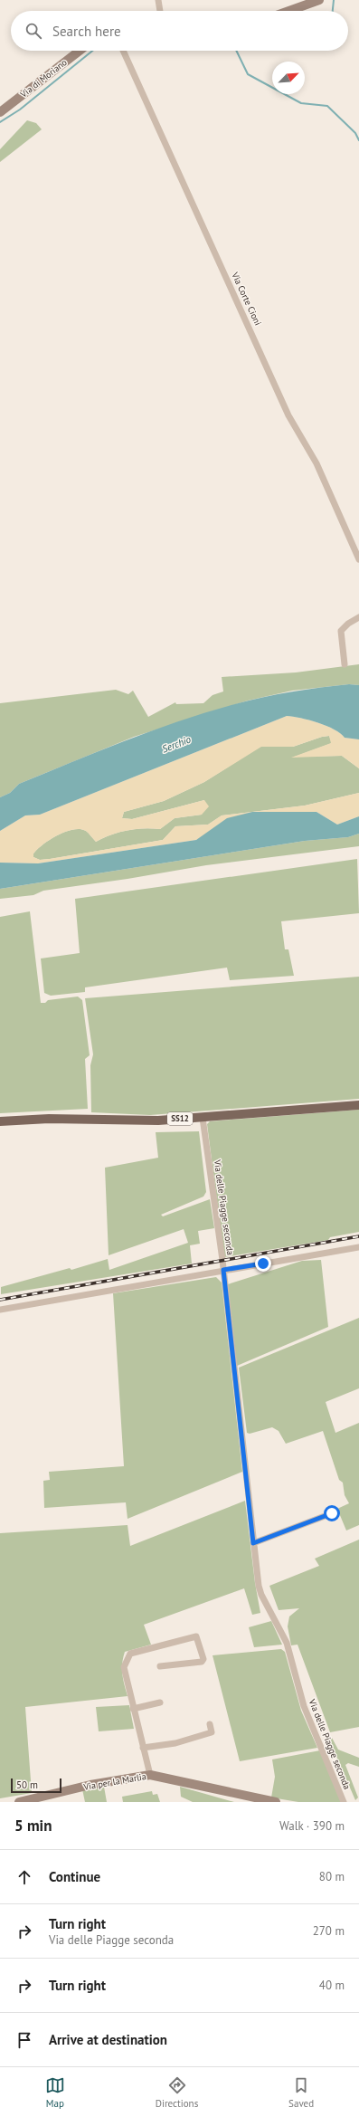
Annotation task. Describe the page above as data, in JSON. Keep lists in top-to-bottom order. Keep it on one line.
{"streets":{"main road":["SS12"],"street":["Via di Moriano","Via Corte Cioni","Via delle Piagge seconda","Via per la Marlia"]},"crossings":[["SS12","Via delle Piagge seconda"]],"water":["Serchio"],"scale_bar":"50 m","north":"top right","page":{"search":"Search here","scale":"50 m","heading":["5 min","Walk · 390 m"],"list":[["Continue","80 m"],["Turn right","Via delle Piagge seconda","270 m"],["Turn right","40 m"],"Arrive at destination"],"nav":["Map","Directions","Saved"]}}
